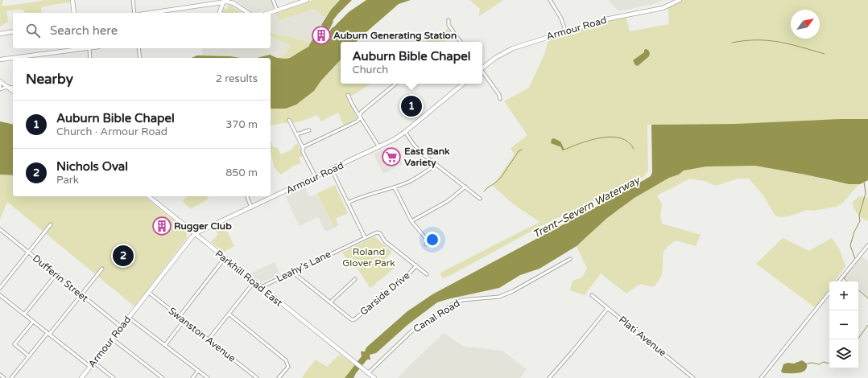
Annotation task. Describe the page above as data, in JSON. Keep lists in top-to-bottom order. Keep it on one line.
{"streets":{"main road":["Armour Road","Parkhill Road East"],"street":["Leahy's Lane","Dufferin Street","Garside Drive","Canal Road","Swanston Avenue","Plati Avenue"]},"crossings":[["Armour Road","Dufferin Street"],["Armour Road","Parkhill Road East"],["Armour Road","Swanston Avenue"],["Leahy's Lane","Parkhill Road East"],["Leahy's Lane","Garside Drive"],["Parkhill Road East","Canal Road"]],"water":["Trent–Severn Waterway"],"parks":["Roland Glover Park"],"places":{"building":["Auburn Generating Station","Rugger Club"],"supermarket":["East Bank Variety"]},"north":"top right","page":{"search":"Search here","popup":["Auburn Bible Chapel","Church"],"heading":["Nearby","2 results"],"pins":["1","2"],"list":[{"mark":"1","name":"Auburn Bible Chapel","note":"Church · Armour Road","value":"370 m"},{"mark":"2","name":"Nichols Oval","note":"Park","value":"850 m"}],"map_buttons":["+","−"]}}
